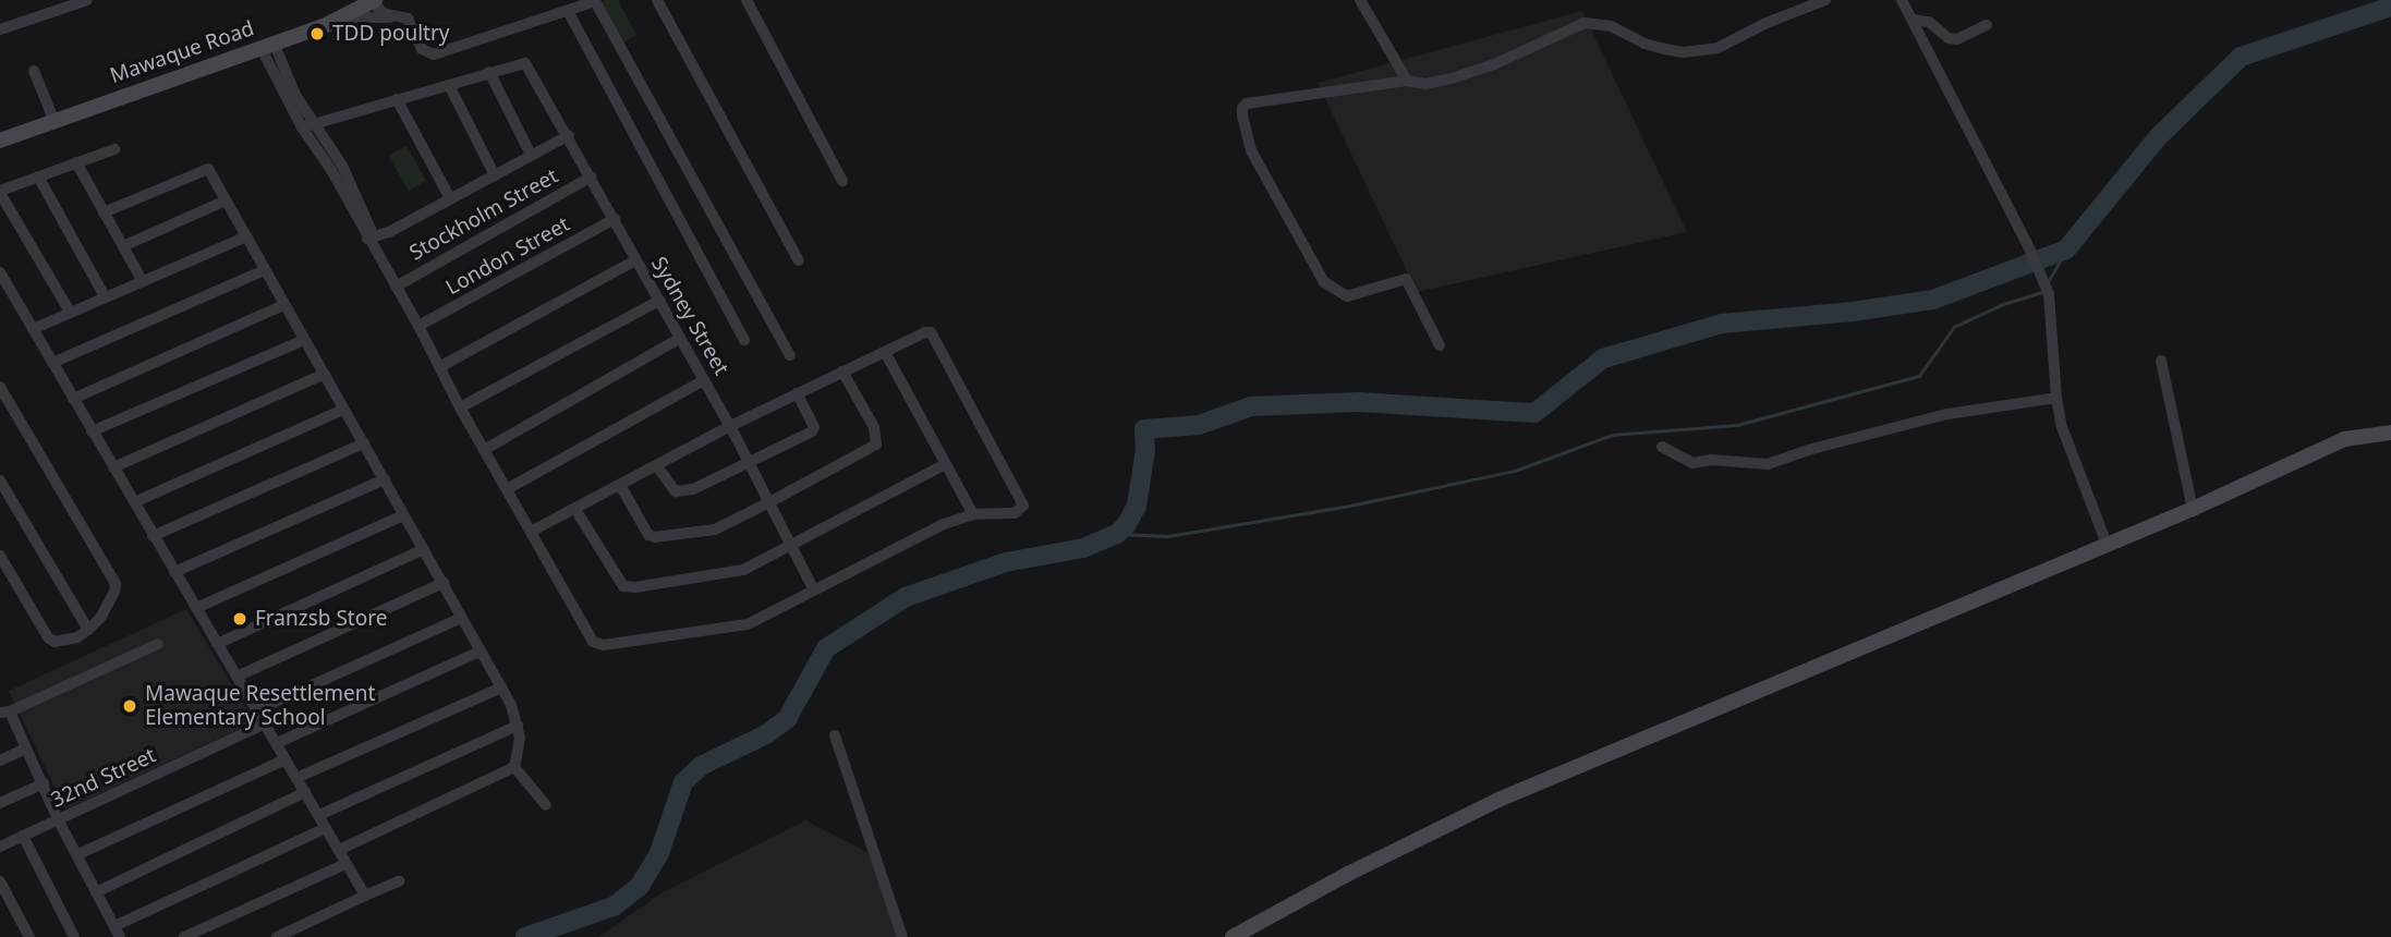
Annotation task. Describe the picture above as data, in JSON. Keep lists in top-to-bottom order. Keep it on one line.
{"streets":{"street":["Mawaque Road","Stockholm Street","London Street","Sydney Street","32nd Street"]},"crossings":[["Stockholm Street","Sydney Street"],["London Street","Sydney Street"]],"places":["TDD poultry","Franzsb Store","Mawaque Resettlement Elementary School"]}
